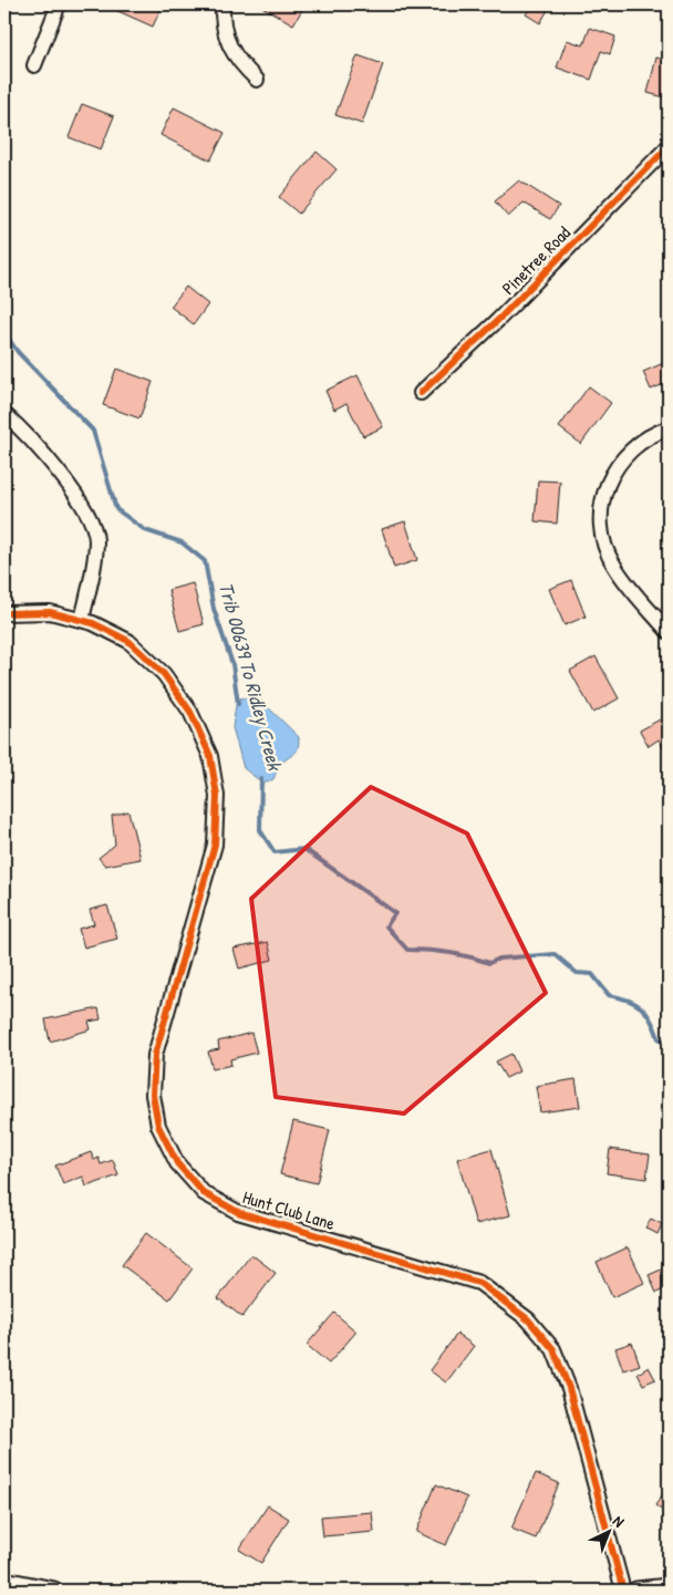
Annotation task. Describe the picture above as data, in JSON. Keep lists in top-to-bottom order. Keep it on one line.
{"streets":{"street":["Pinetree Road","Hunt Club Lane"]},"water":["Trib 00639 To Ridley Creek"],"north":"top right"}
